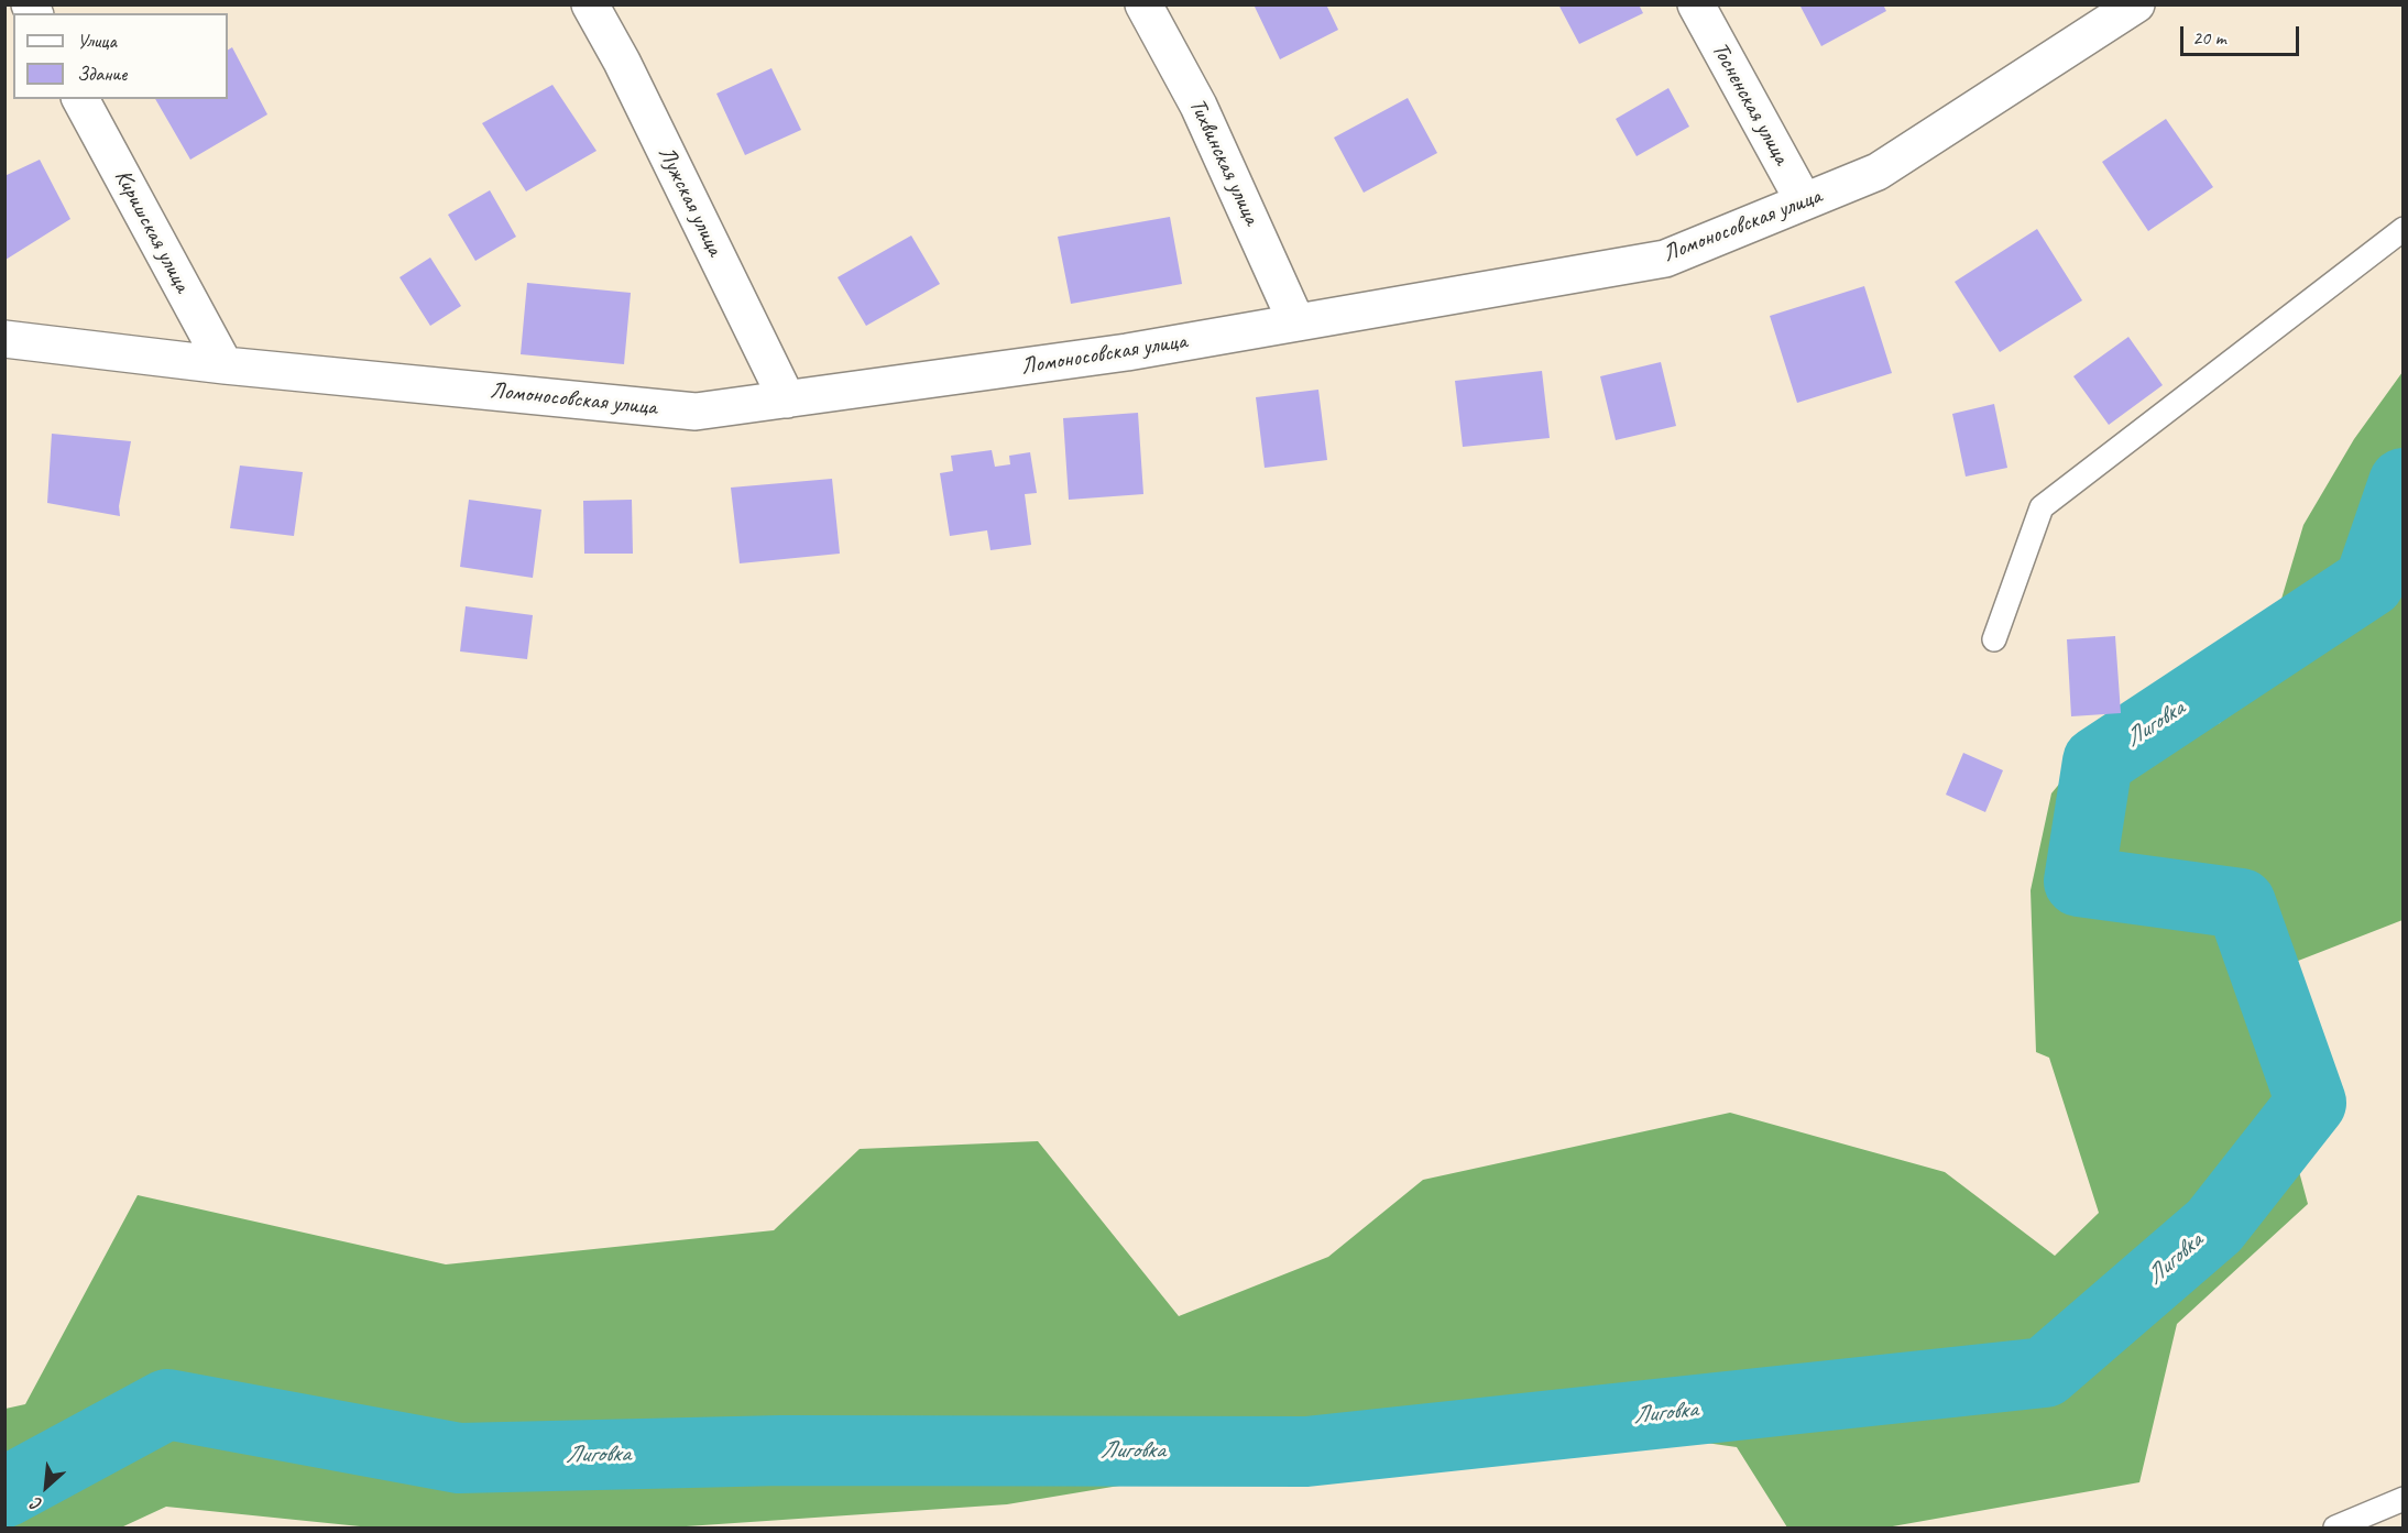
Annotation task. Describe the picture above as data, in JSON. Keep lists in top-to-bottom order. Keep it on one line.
{"streets":{"street":["Тосненская улица","Тихвинская улица","Лужская улица","Ломоносовская улица","Киришская улица"]},"crossings":[["Тосненская улица","Ломоносовская улица"],["Тихвинская улица","Ломоносовская улица"],["Лужская улица","Ломоносовская улица"],["Ломоносовская улица","Киришская улица"]],"water":["Лиговка"],"legend":["Улица","Здание"],"scale_bar":"20 m","north":"bottom left"}
